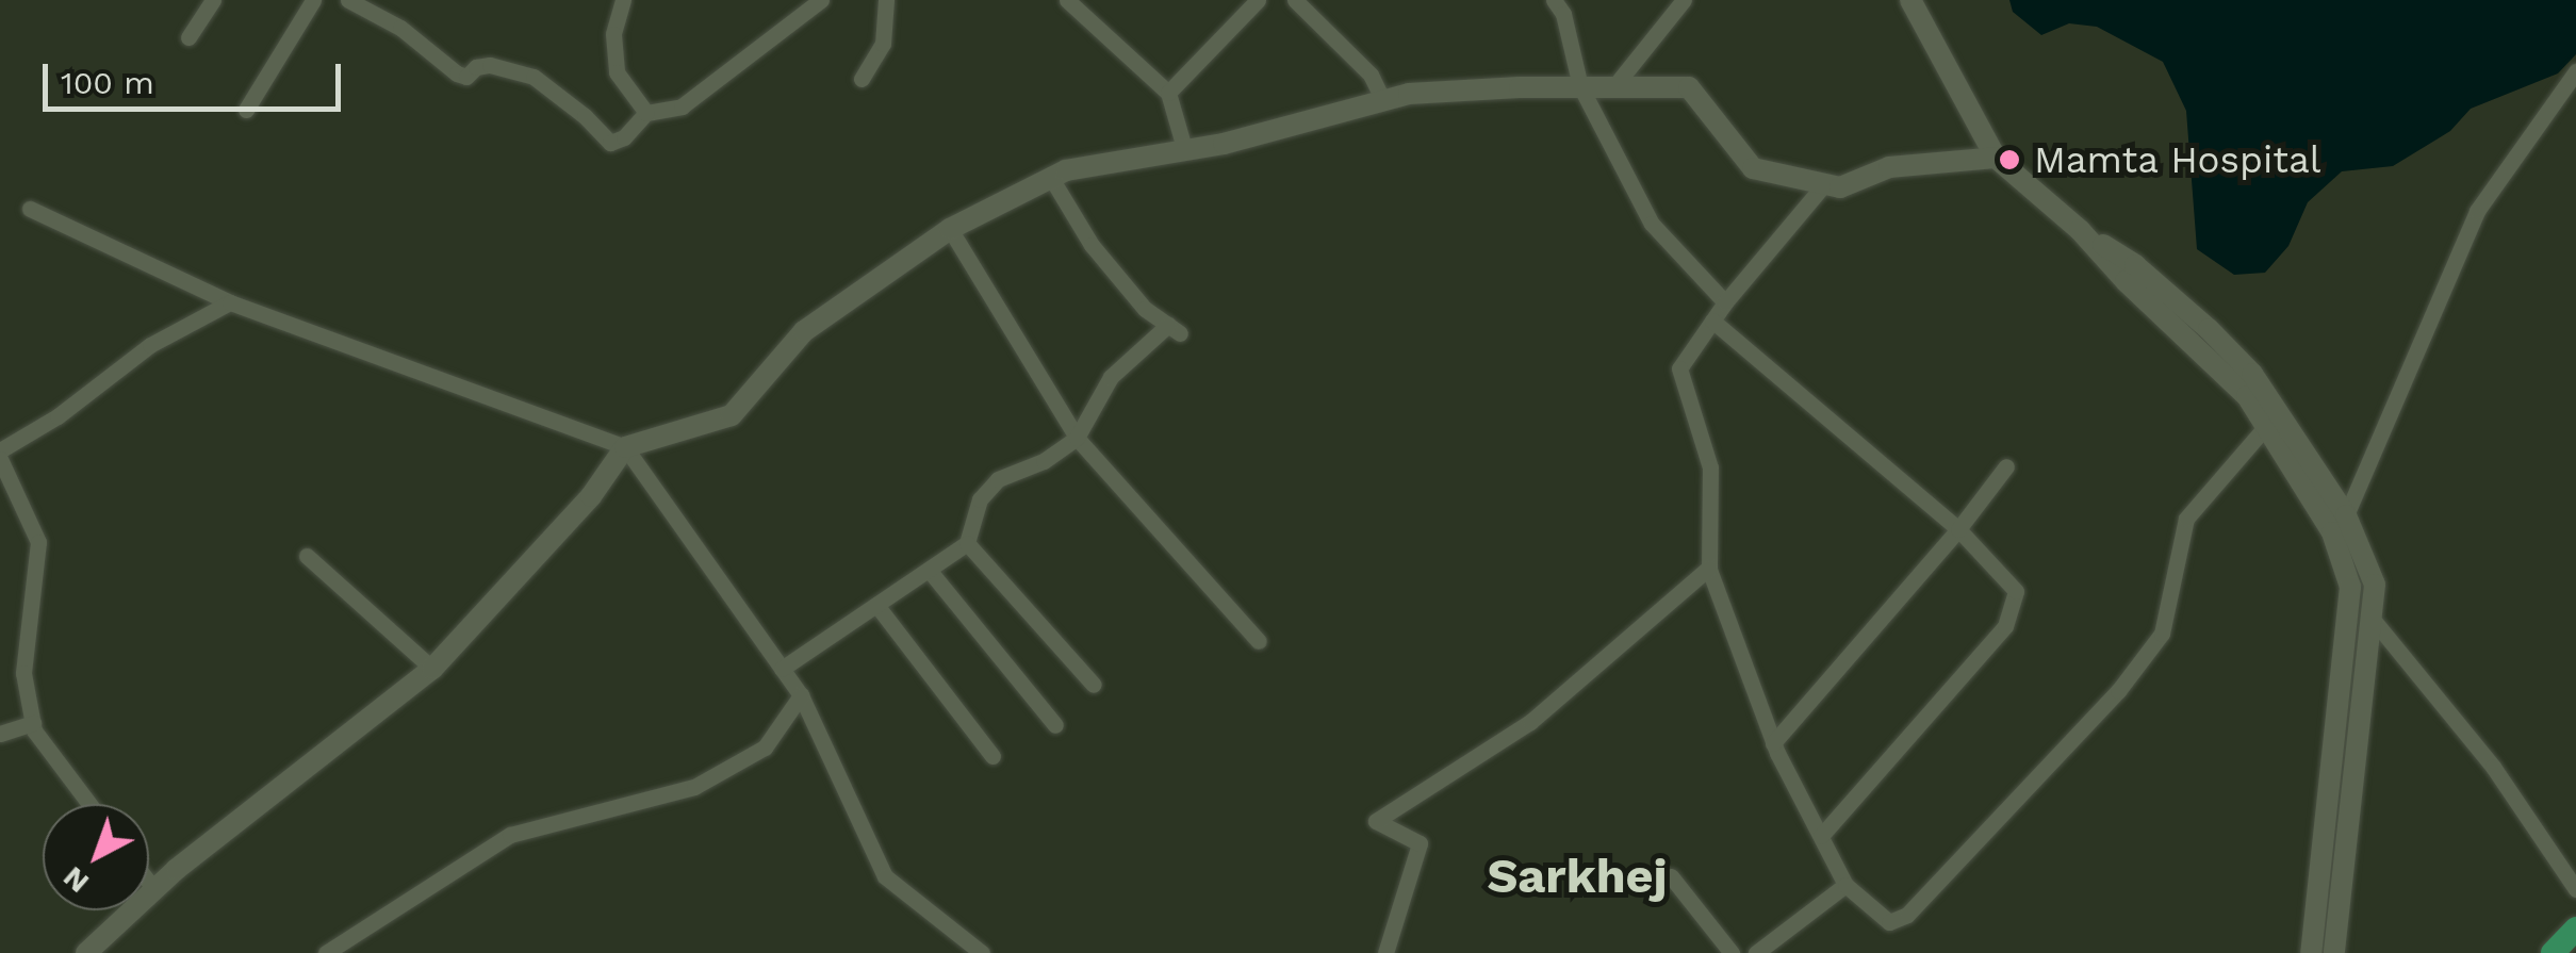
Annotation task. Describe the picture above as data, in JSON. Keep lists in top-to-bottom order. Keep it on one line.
{"districts":["Sarkhej"],"places":["Mamta Hospital"],"scale_bar":"100 m","north":"bottom left"}
